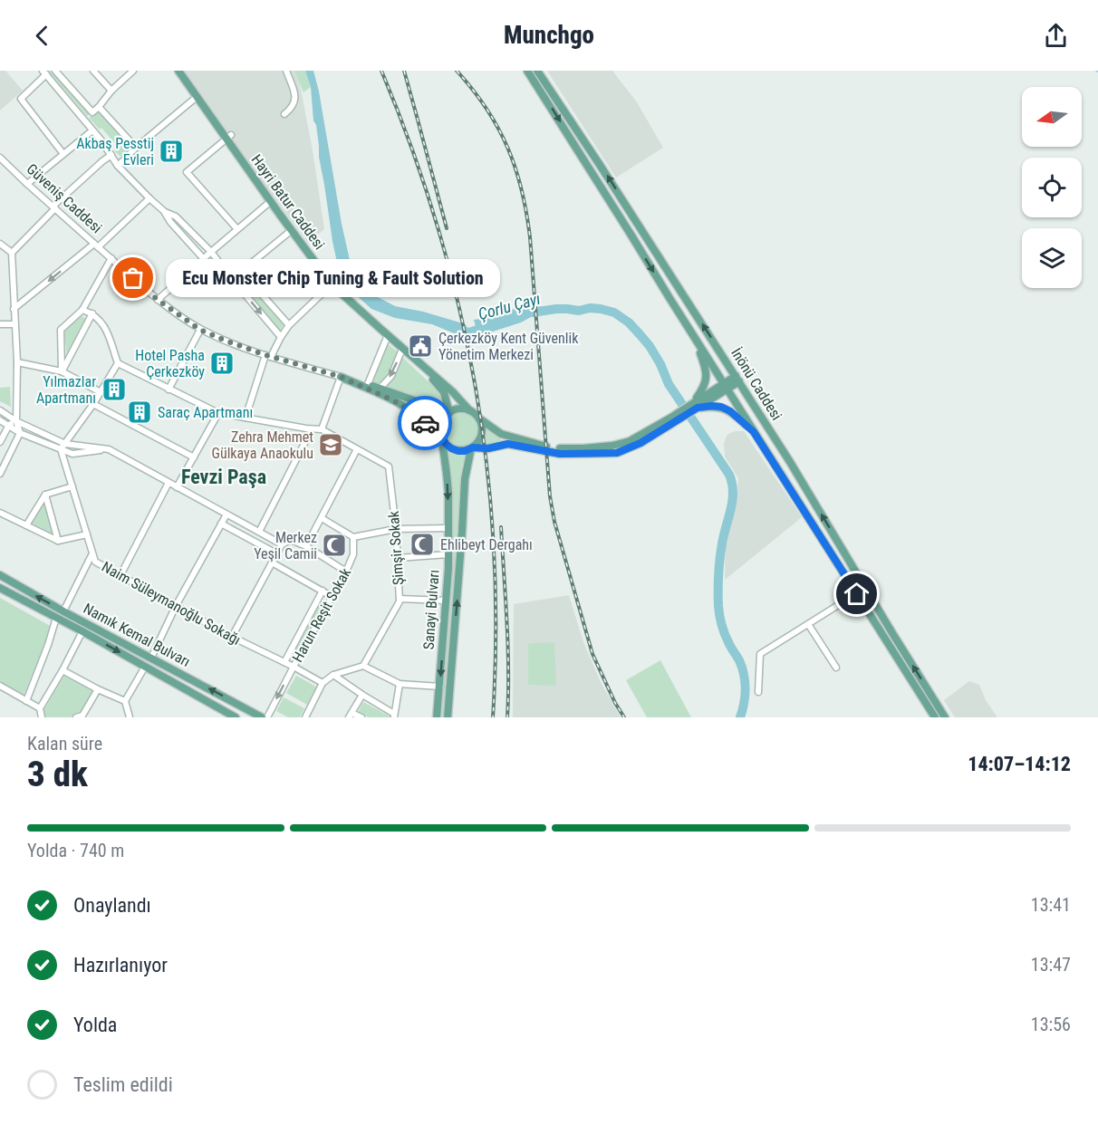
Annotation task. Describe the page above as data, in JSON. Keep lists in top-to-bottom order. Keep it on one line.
{"streets":{"main road":["Güveniş Caddesi","Hayri Batur Caddesi","İnönü Caddesi","Sanayi Bulvarı","Namık Kemal Bulvarı"],"street":["Şimşir Sokak","Naim Süleymanoğlu Sokağı","Harun Reşit Sokak"]},"crossings":[["Güveniş Caddesi","Hayri Batur Caddesi"],["Güveniş Caddesi","Sanayi Bulvarı"],["Hayri Batur Caddesi","Sanayi Bulvarı"],["Naim Süleymanoğlu Sokağı","Harun Reşit Sokak"]],"districts":["Fevzi Paşa"],"water":["Çorlu Çayı"],"places":{"building":["Akbaş Pesstij Evleri","Hotel Pasha Çerkezköy","Yılmazlar Apartmanı","Saraç Apartmanı"],"other":["Ecu Monster Chip Tuning & Fault Solution"],"public building":["Çerkezköy Kent Güvenlik Yönetim Merkezi"],"school or university":["Zehra Mehmet Gülkaya Anaokulu"],"mosque":["Ehlibeyt Dergahı","Merkez Yeşil Camii"]},"north":"left","page":{"header":"Munchgo","bubble":"Ecu Monster Chip Tuning & Fault Solution","heading":["3 dk","Kalan süre","14:07–14:12"],"bar":"Yolda · 740 m","list":[["Onaylandı","13:41"],["Hazırlanıyor","13:47"],["Yolda","13:56"],"Teslim edildi"]}}
